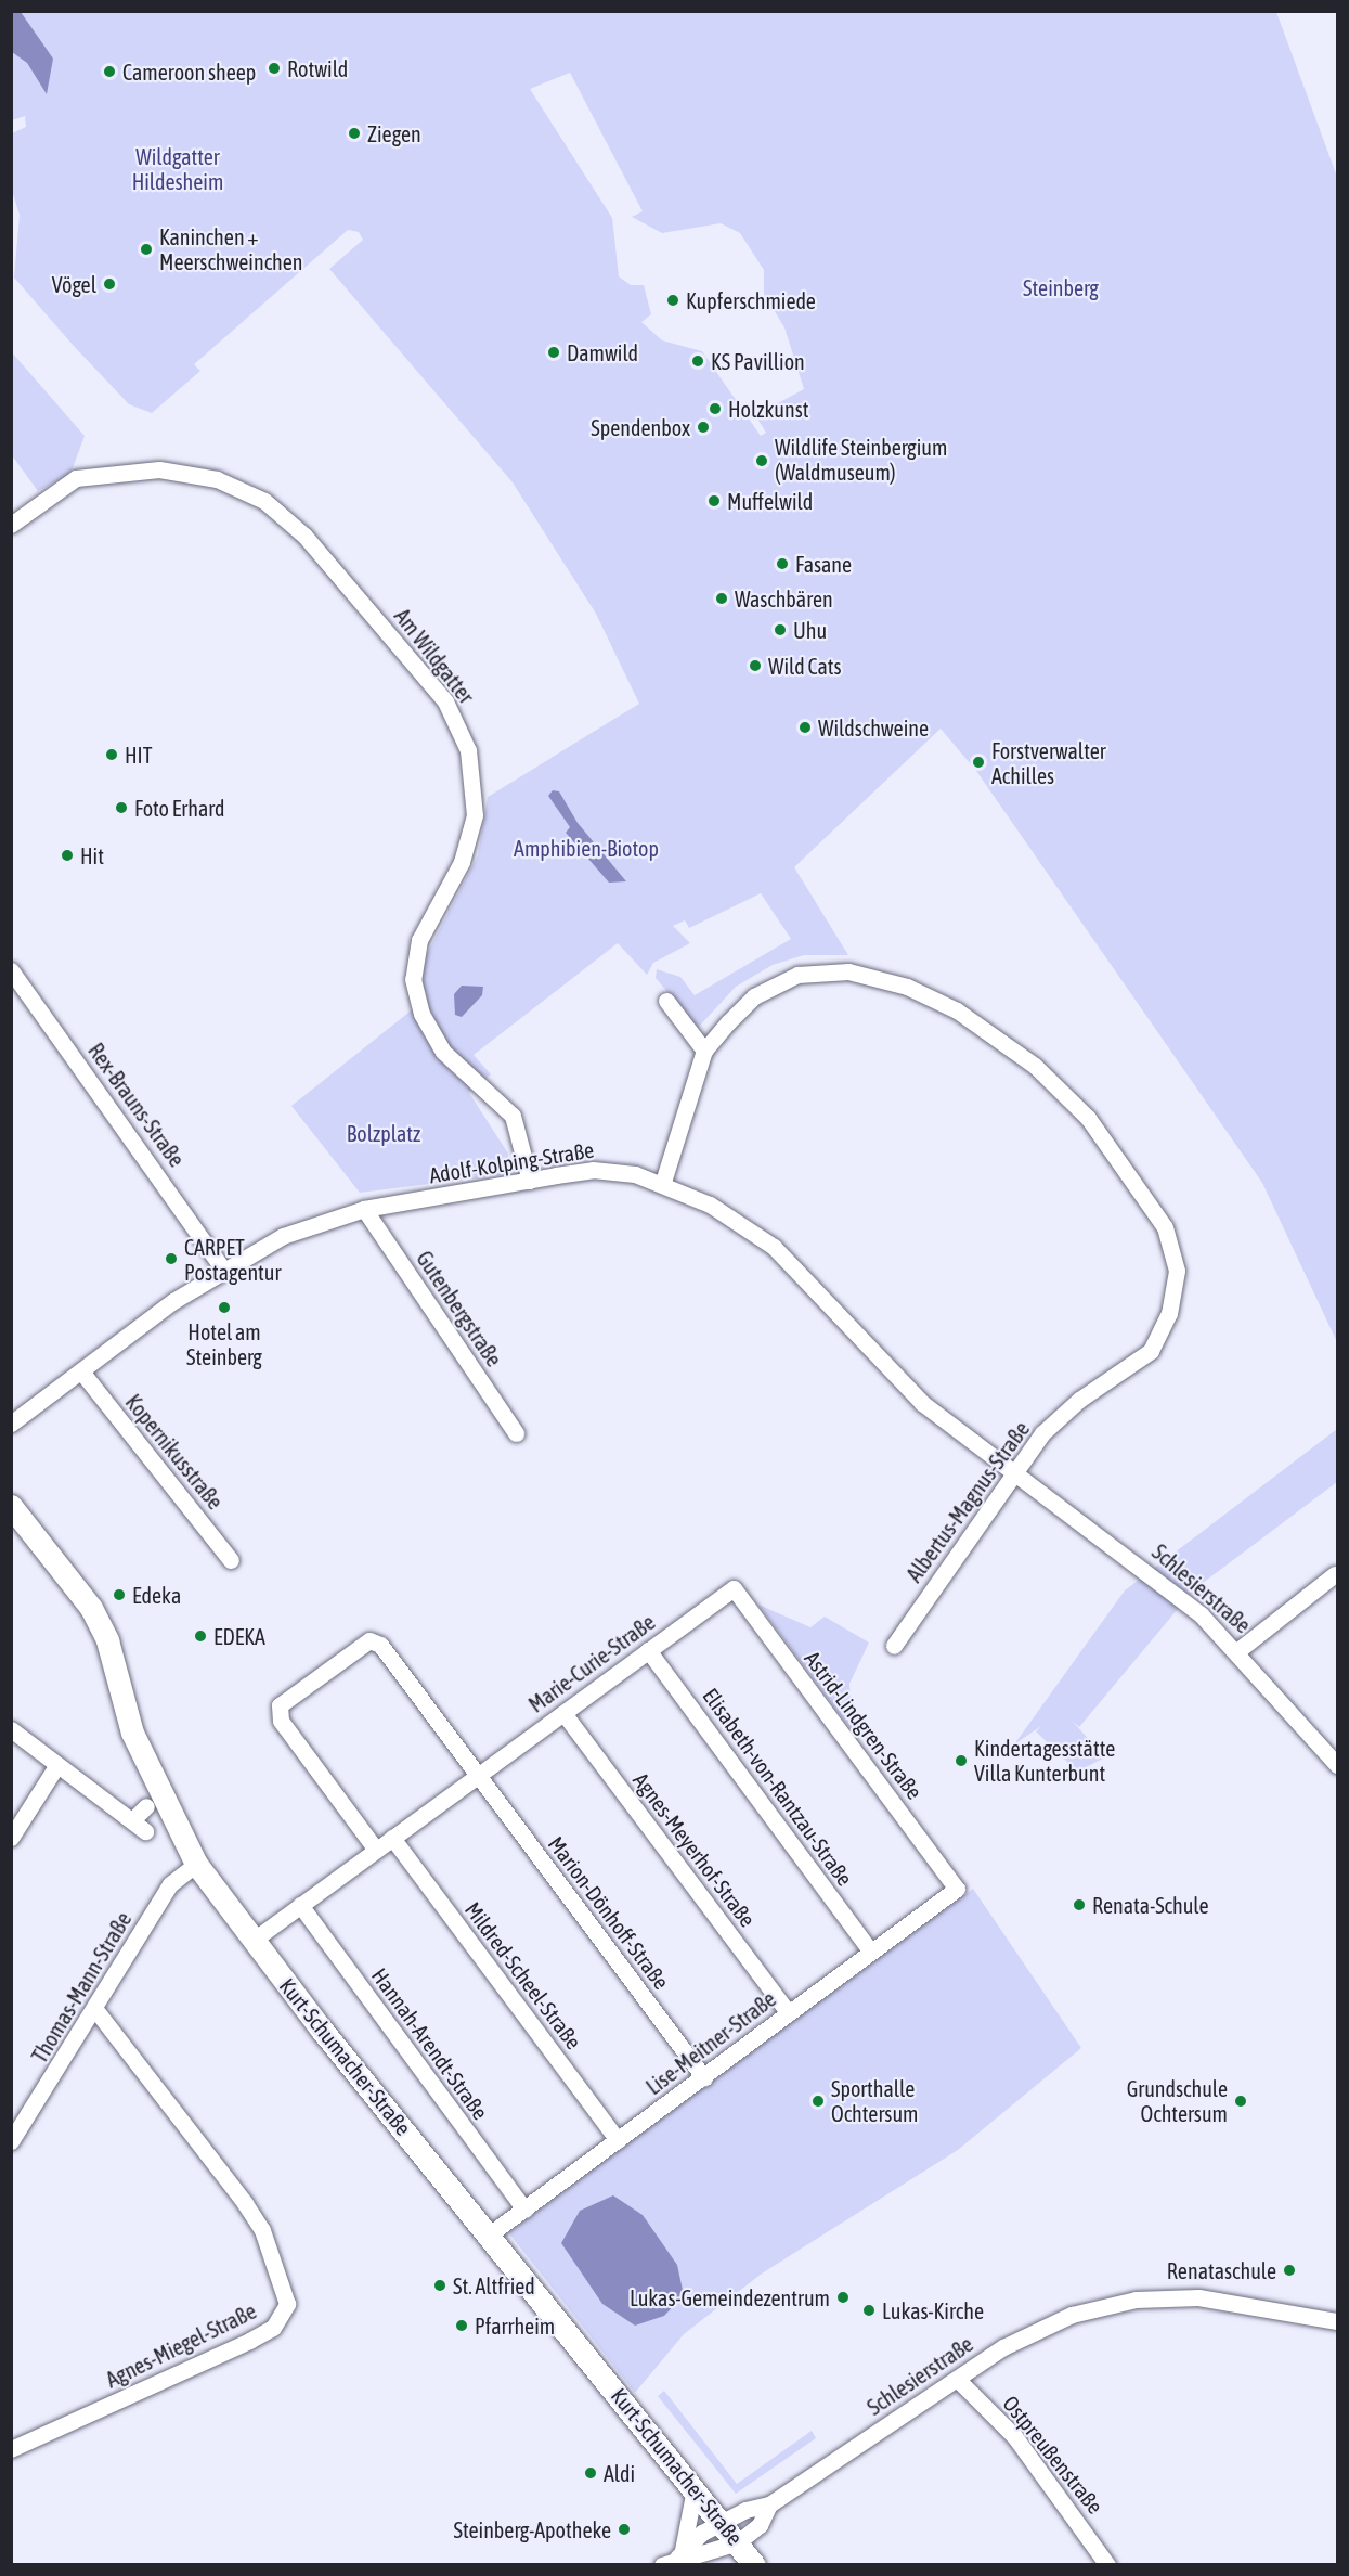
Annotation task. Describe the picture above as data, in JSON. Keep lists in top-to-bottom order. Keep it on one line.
{"streets":{"main road":["Kurt-Schumacher-Straße"],"street":["Am Wildgatter","Rex-Brauns-Straße","Adolf-Kolping-Straße","Gutenbergstraße","Kopernikusstraße","Albertus-Magnus-Straße","Schlesierstraße","Marie-Curie-Straße","Astrid-Lindgren-Straße","Elisabeth-von-Rantzau-Straße","Agnes-Meyerhof-Straße","Marion-Dönhoff-Straße","Mildred-Scheel-Straße","Thomas-Mann-Straße","Lise-Meitner-Straße","Hannah-Arendt-Straße","Agnes-Miegel-Straße","Ostpreußenstraße"]},"crossings":[["Am Wildgatter","Adolf-Kolping-Straße"],["Rex-Brauns-Straße","Adolf-Kolping-Straße"],["Adolf-Kolping-Straße","Gutenbergstraße"],["Adolf-Kolping-Straße","Kopernikusstraße"],["Adolf-Kolping-Straße","Albertus-Magnus-Straße"],["Adolf-Kolping-Straße","Schlesierstraße"],["Albertus-Magnus-Straße","Schlesierstraße"],["Schlesierstraße","Kurt-Schumacher-Straße"],["Schlesierstraße","Ostpreußenstraße"],["Marie-Curie-Straße","Astrid-Lindgren-Straße"],["Marie-Curie-Straße","Elisabeth-von-Rantzau-Straße"],["Marie-Curie-Straße","Agnes-Meyerhof-Straße"],["Marie-Curie-Straße","Marion-Dönhoff-Straße"],["Marie-Curie-Straße","Mildred-Scheel-Straße"],["Marie-Curie-Straße","Hannah-Arendt-Straße"],["Marie-Curie-Straße","Kurt-Schumacher-Straße"],["Astrid-Lindgren-Straße","Lise-Meitner-Straße"],["Elisabeth-von-Rantzau-Straße","Lise-Meitner-Straße"],["Agnes-Meyerhof-Straße","Lise-Meitner-Straße"],["Marion-Dönhoff-Straße","Lise-Meitner-Straße"],["Mildred-Scheel-Straße","Lise-Meitner-Straße"],["Thomas-Mann-Straße","Kurt-Schumacher-Straße"],["Thomas-Mann-Straße","Agnes-Miegel-Straße"],["Lise-Meitner-Straße","Hannah-Arendt-Straße"],["Lise-Meitner-Straße","Kurt-Schumacher-Straße"]],"parks":["Wildgatter Hildesheim","Steinberg","Amphibien-Biotop","Bolzplatz"],"places":["Rotwild","Cameroon sheep","Ziegen","Kaninchen + Meerschweinchen","Vögel","Kupferschmiede","Damwild","KS Pavillion","Holzkunst","Spendenbox","Wildlife Steinbergium (Waldmuseum)","Muffelwild","Fasane","Waschbären","Uhu","Wild Cats","Wildschweine","HIT","Forstverwalter Achilles","Foto Erhard","Hit","CARPET Postagentur","Hotel am Steinberg","Edeka","EDEKA","Kindertagesstätte Villa Kunterbunt","Renata-Schule","Sporthalle Ochtersum","Grundschule Ochtersum","Renataschule","St. Altfried","Lukas-Gemeindezentrum","Lukas-Kirche","Pfarrheim","Aldi","Steinberg-Apotheke"]}
